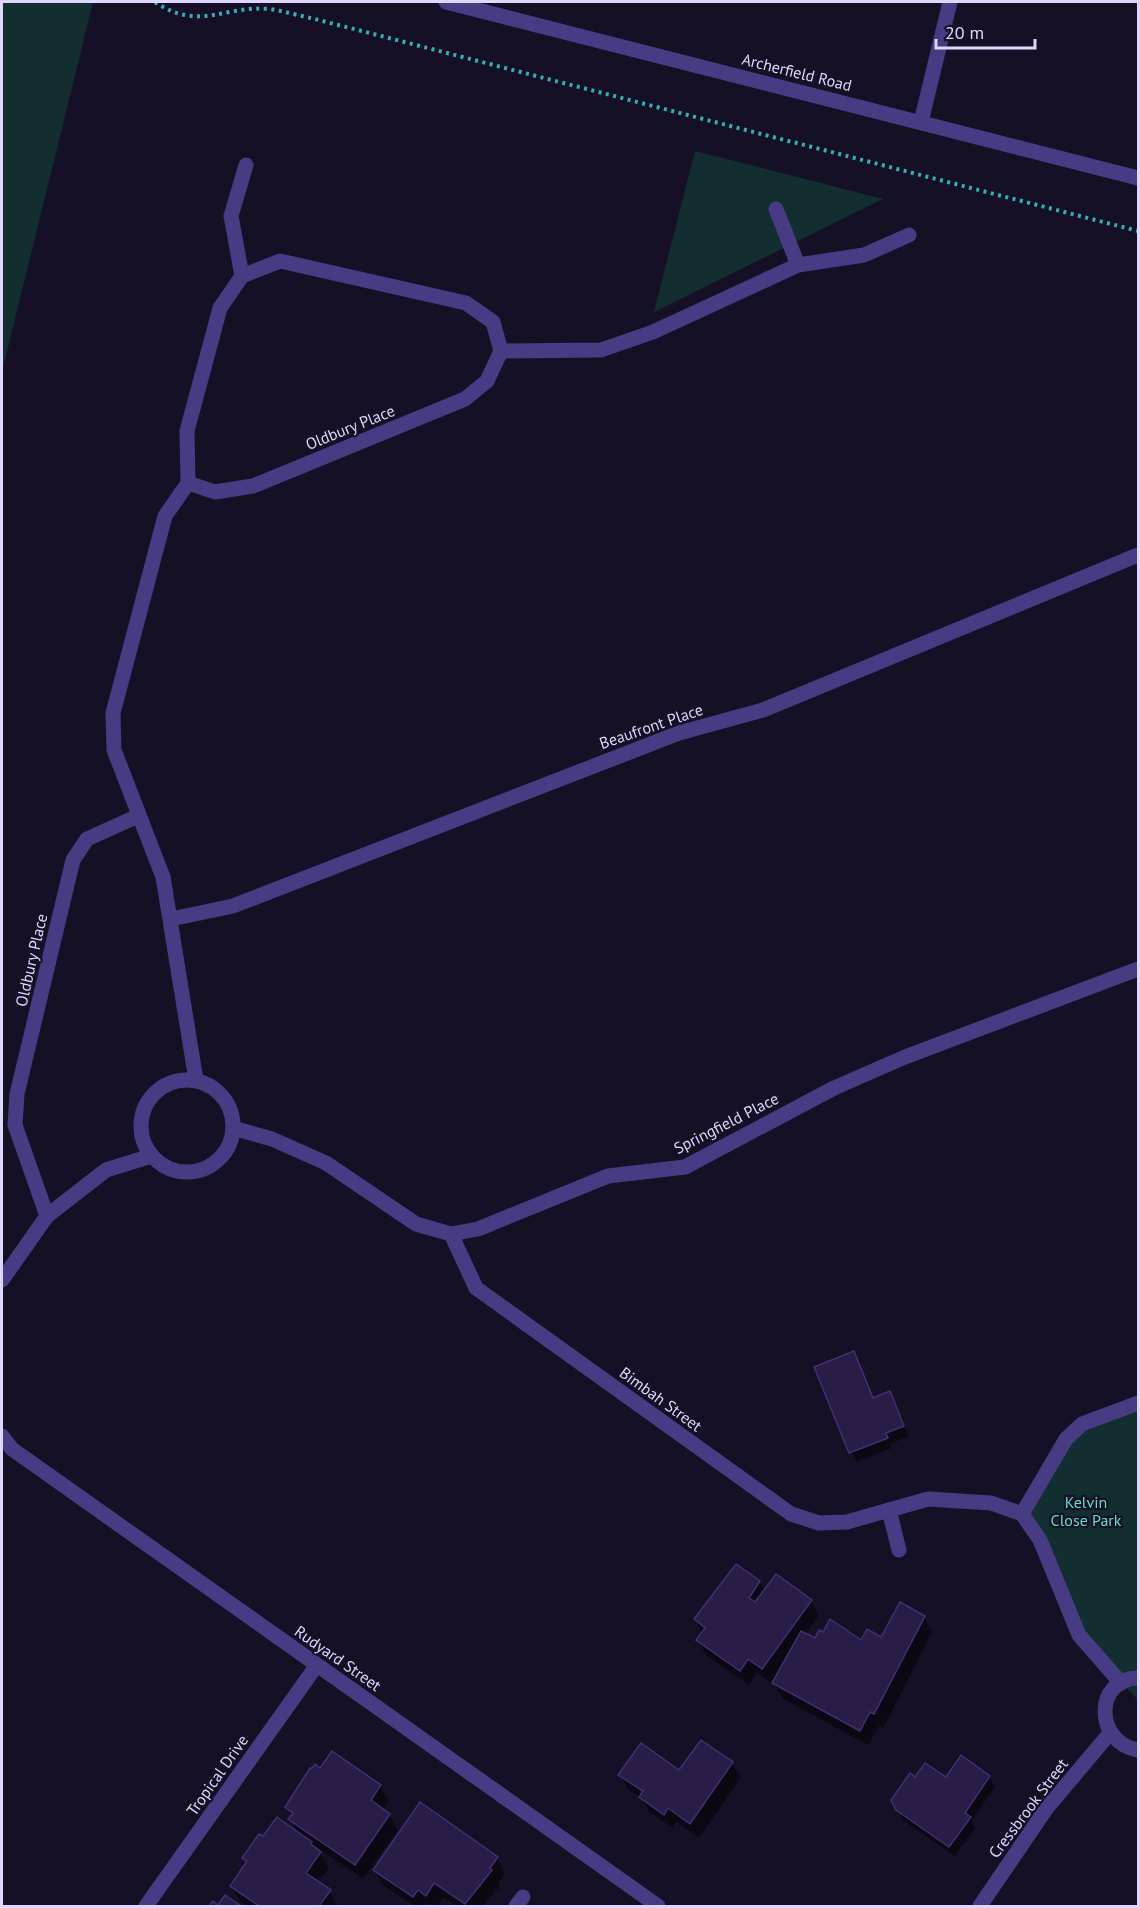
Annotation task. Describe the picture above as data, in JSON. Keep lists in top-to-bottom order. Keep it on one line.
{"streets":{"street":["Archerfield Road","Oldbury Place","Beaufront Place","Springfield Place","Bimbah Street","Rudyard Street","Tropical Drive","Cressbrook Street"]},"crossings":[["Springfield Place","Bimbah Street"],["Rudyard Street","Tropical Drive"]],"parks":["Kelvin Close Park"],"scale_bar":"20 m"}
